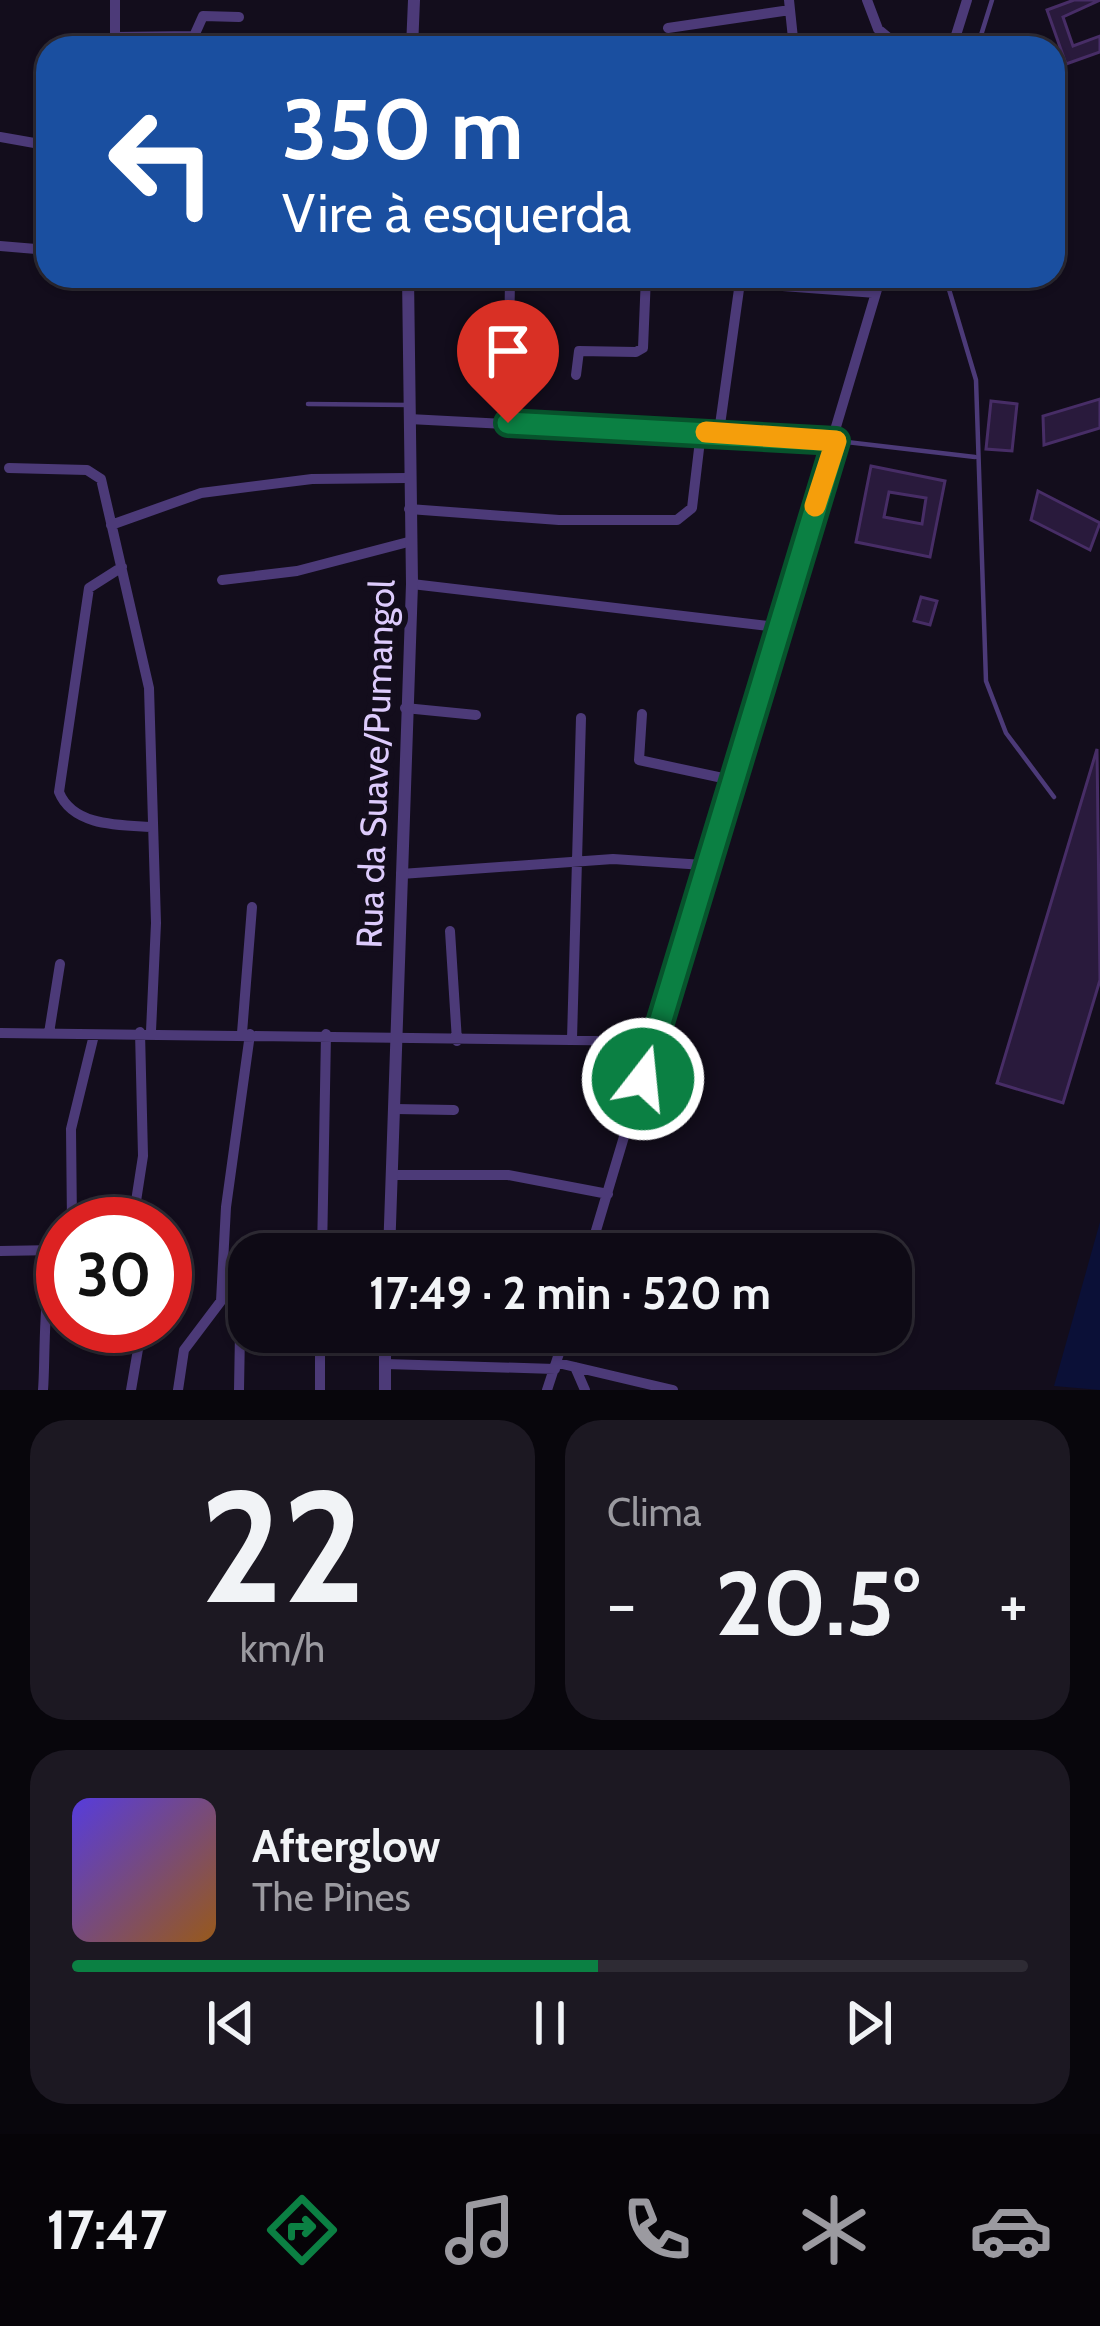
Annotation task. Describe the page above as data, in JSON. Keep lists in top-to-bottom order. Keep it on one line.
{"streets":{"street":["Rua da Suave/Pumangol"]},"page":{"turn":["350 m","Vire à esquerda"],"limit":"30","trip":"17:49 · 2 min · 520 m","tile":[["22","km/h"],"Clima"],"heat":["−","20.5°","+"],"song":["Afterglow","The Pines"],"tabs":"17:47"}}
